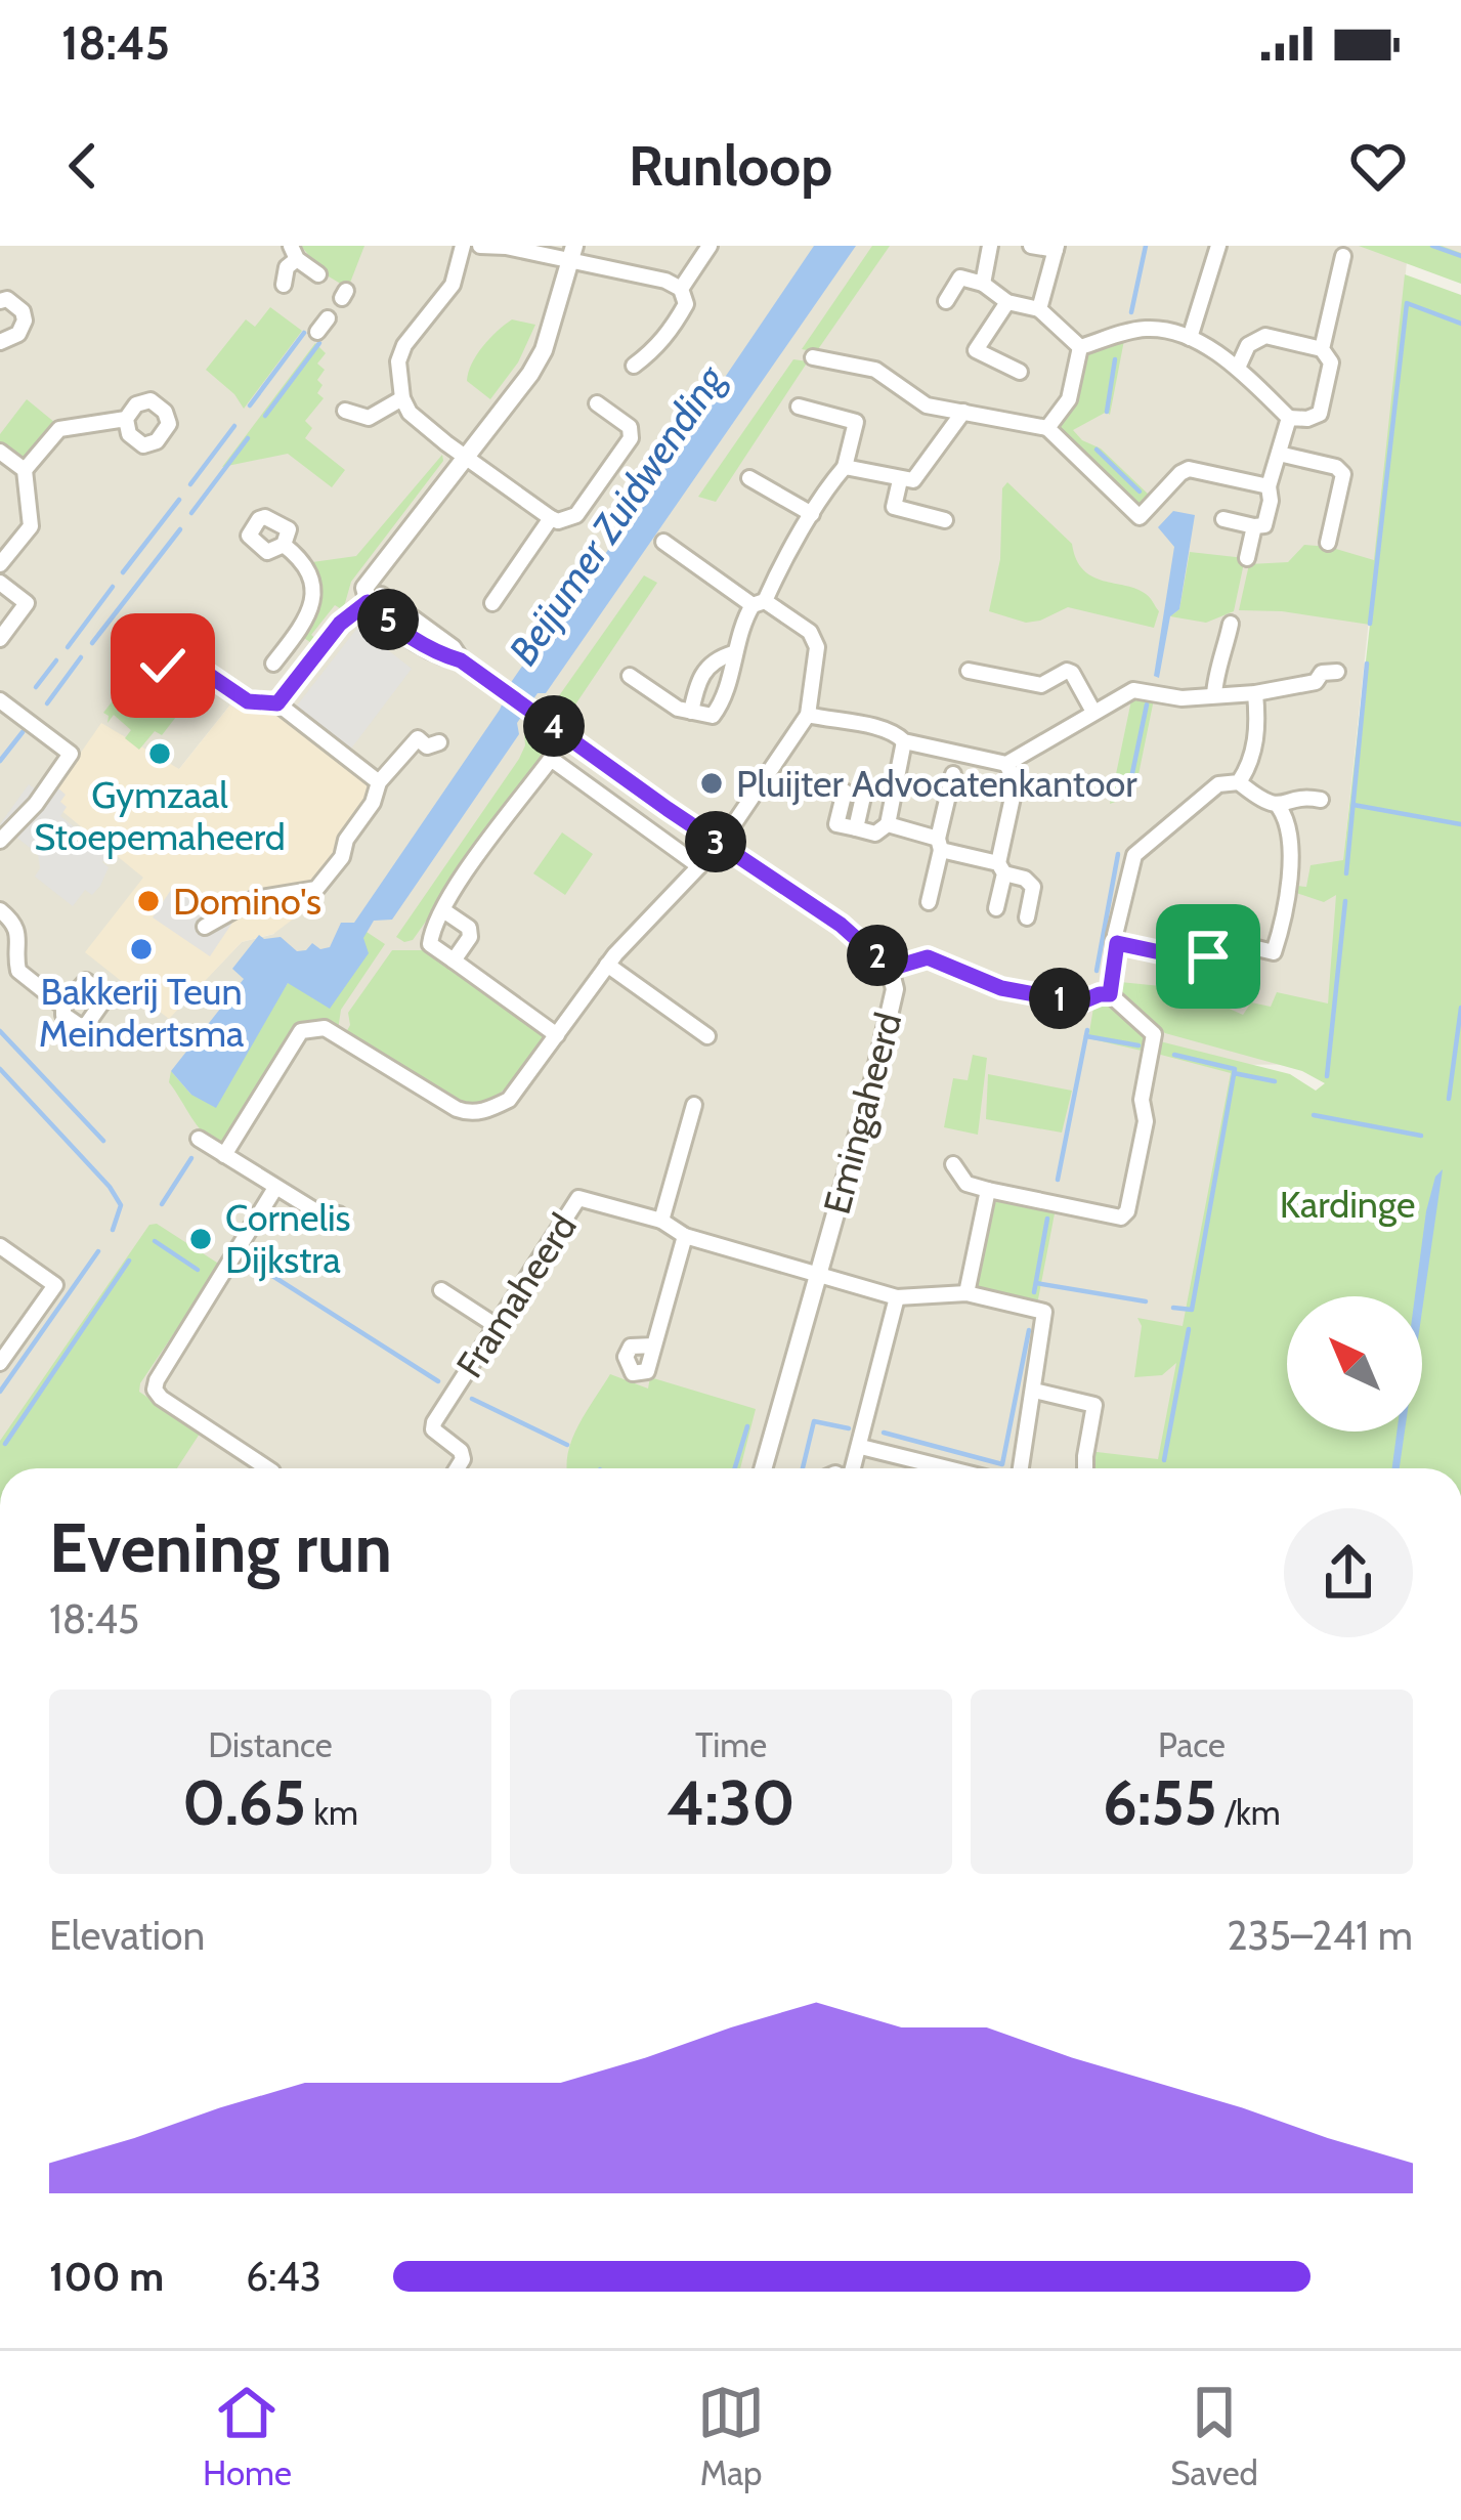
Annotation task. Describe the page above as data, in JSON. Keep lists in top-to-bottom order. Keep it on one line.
{"streets":{"street":["Emingaheerd","Framaheerd"]},"crossings":[["Emingaheerd","Framaheerd"]],"water":["Beijumer Zuidwending"],"parks":["Kardinge"],"places":["Gymzaal Stoepemaheerd","Pluijter Advocatenkantoor","Domino's","Bakkerij Teun Meindertsma","Cornelis Dijkstra"],"north":"top left","page":{"status":"18:45","header":"Runloop","pins":["5","4","3","2","1"],"heading":["Evening run","18:45"],"stats":[["Distance","0.65 km"],["Time","4:30"],["Pace","6:55 /km"]],"chart":["Elevation","235–241 m"],"list":[{"name":"100 m","note":"6:43"}],"tabs":["Home","Map","Saved"]}}
